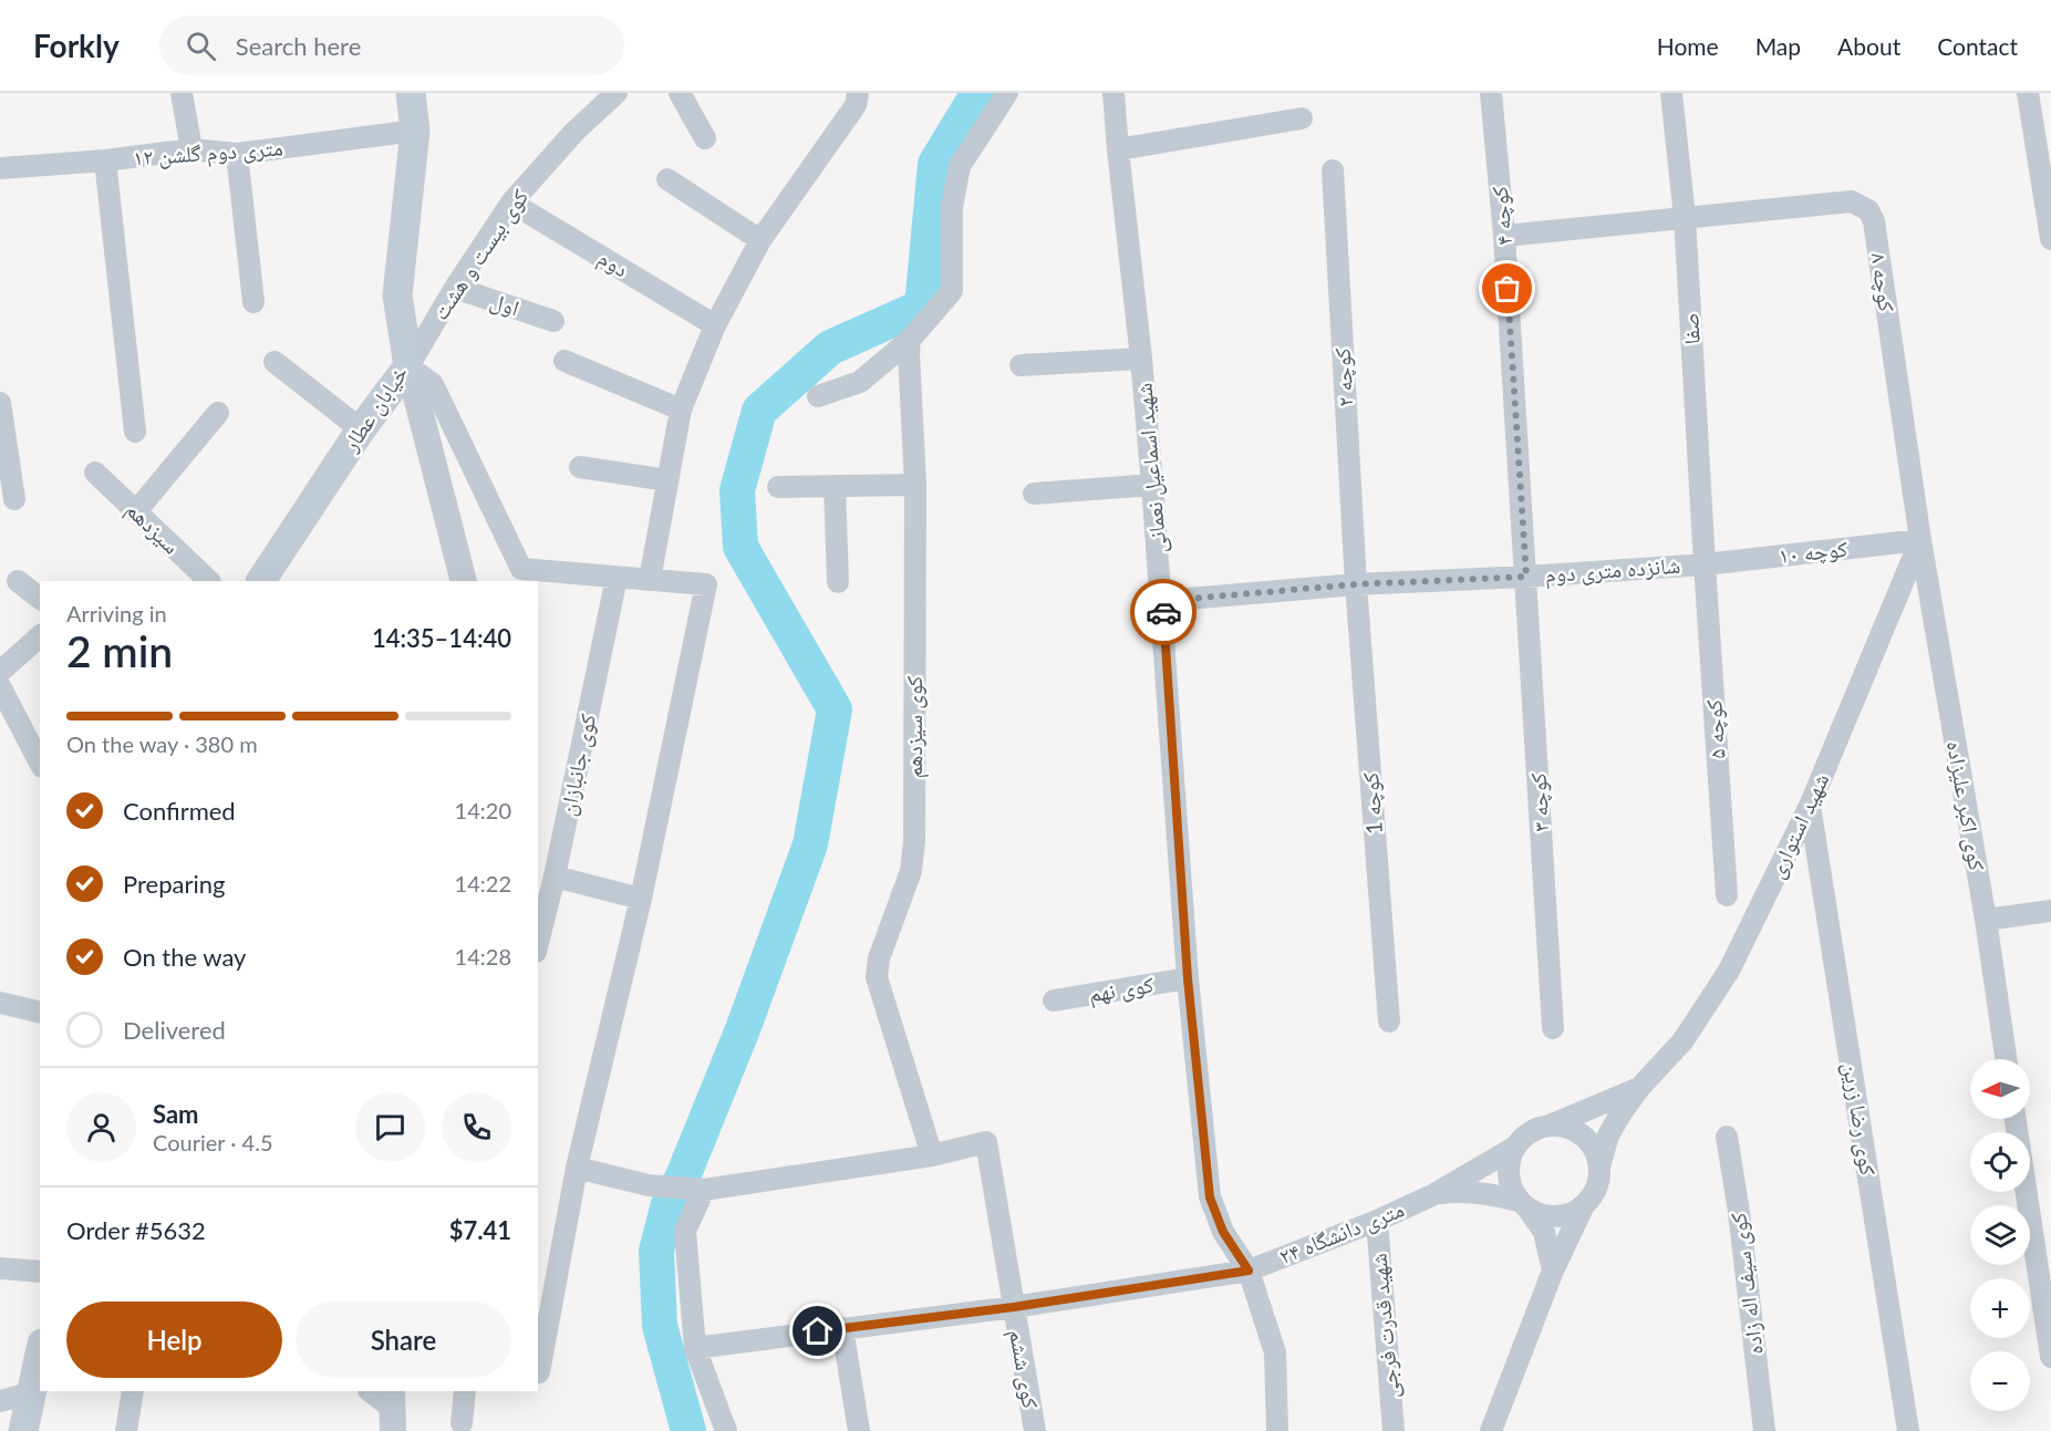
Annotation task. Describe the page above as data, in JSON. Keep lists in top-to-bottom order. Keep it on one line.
{"streets":{"main road":["خیابان عطار"],"street":["۱۲ متری دوم گلشن","کوچه ۴","کوی بیست و هشت","دوم","کوچه ۸","اول","صفا","کوچه ۲","شهید اسماعیل نعمانی","سیزدهم","کوچه ۱۰","شانزده متری دوم","کوی سیزدهم","کوچه ۵","کوی جانبازان","کوچه ۳","کوچه 1","کوی اکبر علیزاده","شهید استواری","کوی نهم","کوی رضا زرین","۲۴ متری دانشگاه","کوی سیف اله زاده","شهید قدرت فرجی","کوی ششم"]},"crossings":[["۱۲ متری دوم گلشن","خیابان عطار"],["کوچه ۴","شانزده متری دوم"],["کوچه ۴","کوچه ۳"],["کوی بیست و هشت","دوم"],["کوی بیست و هشت","اول"],["کوی بیست و هشت","خیابان عطار"],["کوچه ۸","صفا"],["کوچه ۸","کوچه ۱۰"],["کوچه ۸","کوی اکبر علیزاده"],["کوچه ۸","شهید استواری"],["صفا","کوچه ۱۰"],["صفا","شانزده متری دوم"],["صفا","کوچه ۵"],["کوچه ۲","شانزده متری دوم"],["کوچه ۲","کوچه 1"],["شهید اسماعیل نعمانی","شانزده متری دوم"],["شهید اسماعیل نعمانی","کوی نهم"],["شهید اسماعیل نعمانی","۲۴ متری دانشگاه"],["کوچه ۱۰","شانزده متری دوم"],["کوچه ۱۰","کوچه ۵"],["کوچه ۱۰","کوی اکبر علیزاده"],["کوچه ۱۰","شهید استواری"],["شانزده متری دوم","کوچه ۵"],["شانزده متری دوم","کوچه ۳"],["شانزده متری دوم","کوچه 1"],["کوی اکبر علیزاده","شهید استواری"],["شهید استواری","کوی رضا زرین"],["شهید استواری","۲۴ متری دانشگاه"],["۲۴ متری دانشگاه","شهید قدرت فرجی"],["۲۴ متری دانشگاه","کوی ششم"]],"north":"left","page":{"header":"Forkly","search":"Search here","nav":["Home","Map","About","Contact"],"heading":["2 min","Arriving in","14:35–14:40"],"panel":["Sam","Courier · 4.5","Order #5632","$7.41"],"bar":"On the way · 380 m","list":[["Confirmed","14:20"],["Preparing","14:22"],["On the way","14:28"],"Delivered"],"map_buttons":["+","−"],"buttons":["Help","Share"]}}
